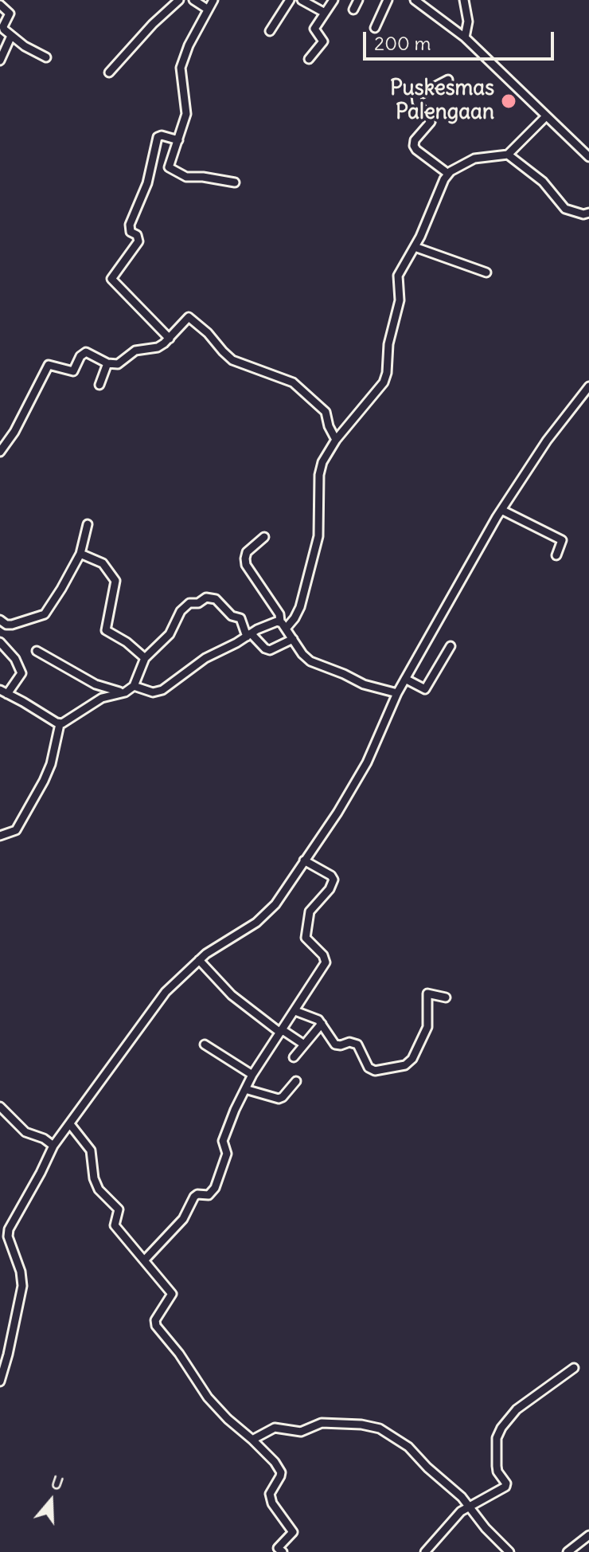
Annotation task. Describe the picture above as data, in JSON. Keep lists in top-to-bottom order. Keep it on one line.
{"places":["Puskesmas Palengaan"],"scale_bar":"200 m","north":"top"}
